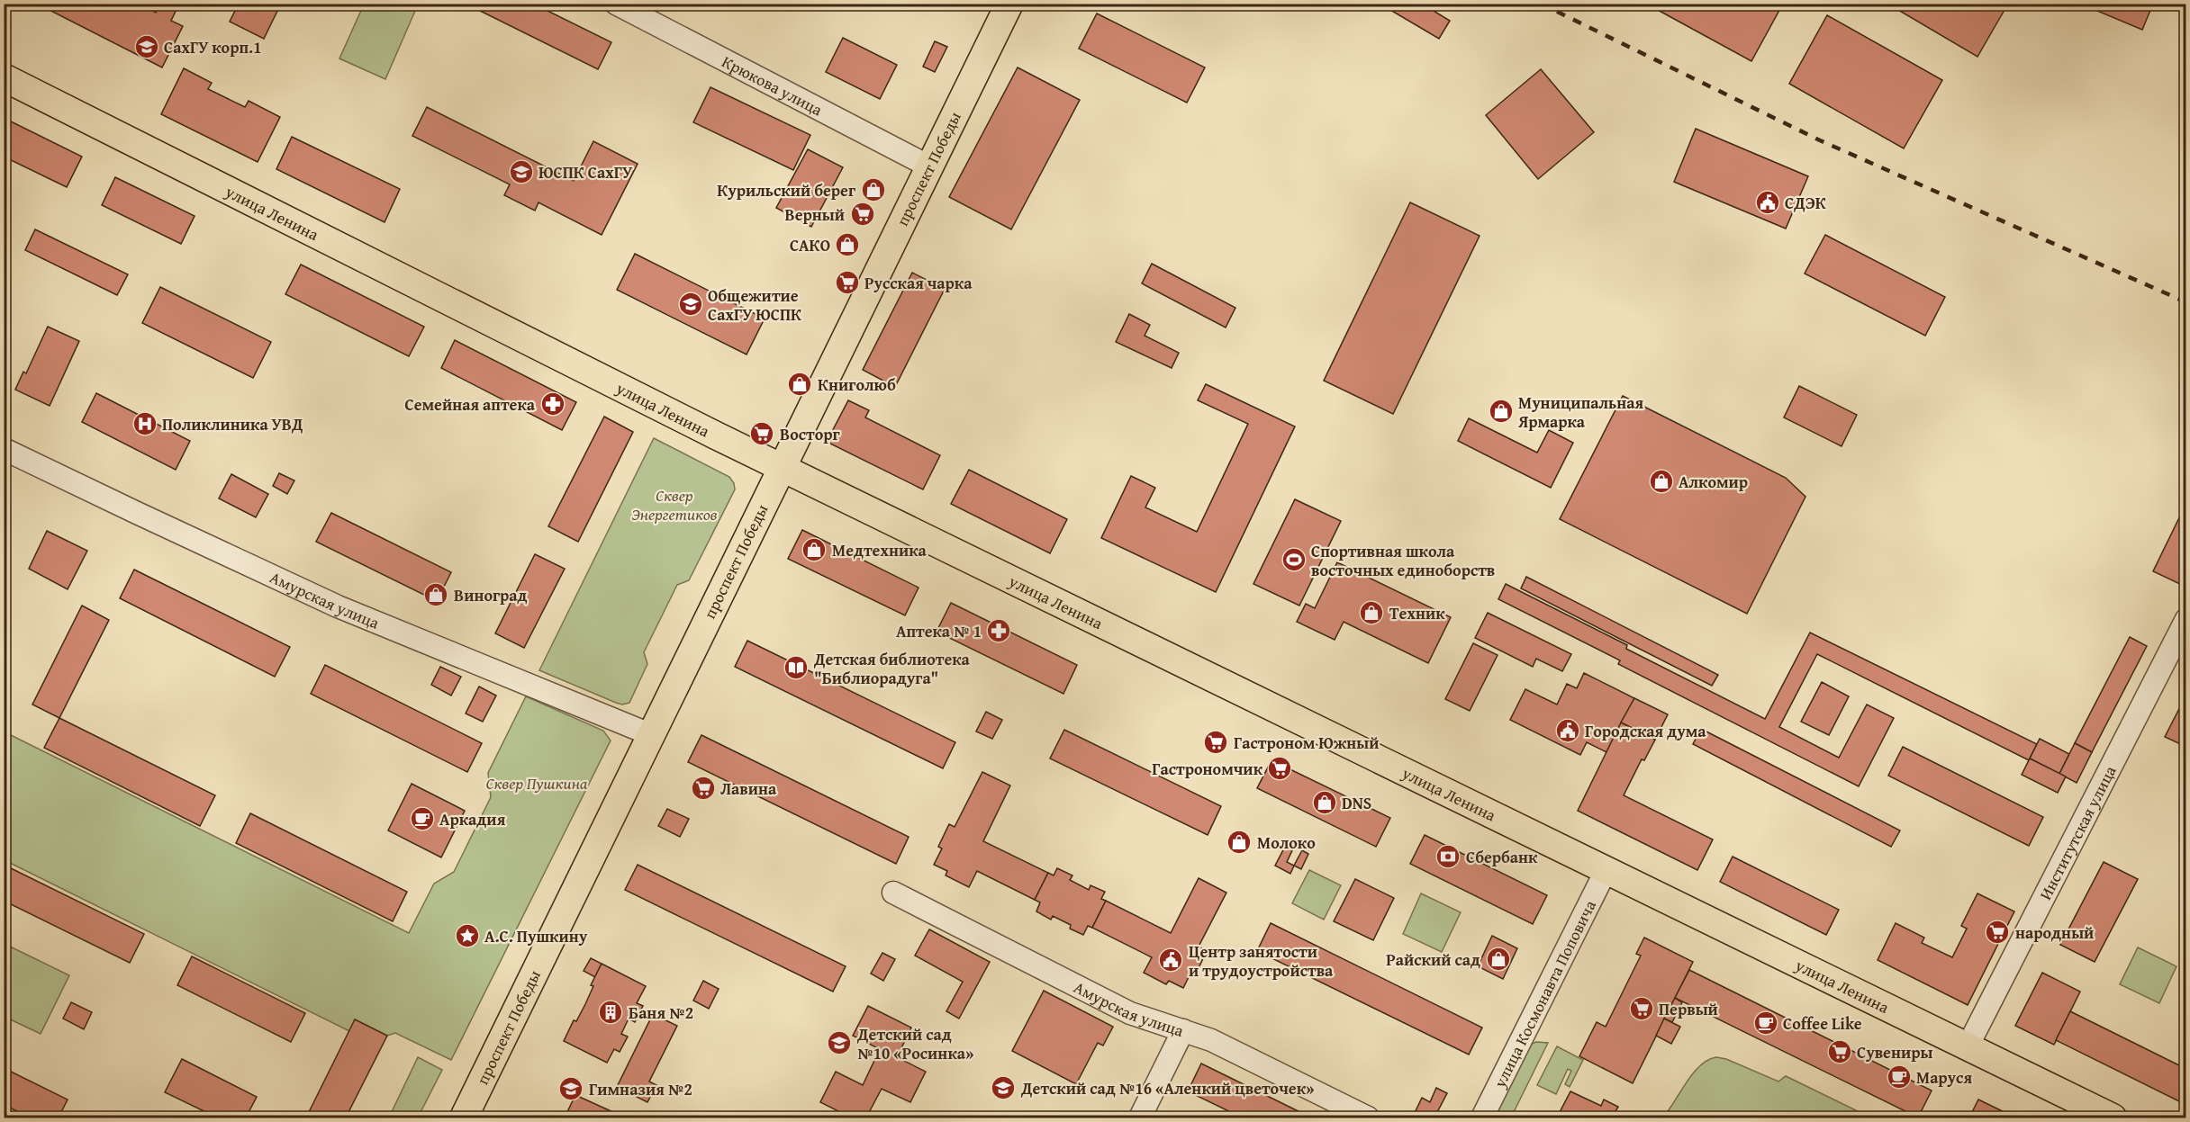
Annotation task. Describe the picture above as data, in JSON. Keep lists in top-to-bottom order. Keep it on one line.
{"streets":{"main road":["проспект Победы","улица Ленина"],"street":["Крюкова улица","Амурская улица","Институтская улица","улица Космонавта Поповича"]},"crossings":[["Крюкова улица","проспект Победы"],["проспект Победы","улица Ленина"],["проспект Победы","Амурская улица"],["улица Ленина","Институтская улица"],["улица Ленина","улица Космонавта Поповича"]],"parks":["Сквер Энергетиков","Сквер Пушкина"],"places":{"school or university":["СахГУ корп.1","ЮСПК СахГУ","Общежитие СахГУ ЮСПК","Детский сад №10 «Росинка»","Детский сад №16 «Аленкий цветочек»","Гимназия №2"],"shop":["Курильский берег","САКО","Книголюб","Муниципальная Ярмарка","Алкомир","Медтехника","Виноград","Техник","DNS","Молоко","Райский сад"],"public building":["СДЭК","Городская дума","Центр занятости и трудоустройства"],"supermarket":["Верный","Русская чарка","Восторг","Гастроном Южный","Гастрономчик","Лавина","народный","Первый","Сувениры"],"pharmacy":["Семейная аптека","Аптека № 1"],"hospital":["Поликлиника УВД"],"sports":["Спортивная школа восточных единоборств"],"library":["Детская библиотека \"Библиорадуга\""],"cafe":["Аркадия","Coffee Like","Маруся"],"bank":["Сбербанк"],"place":["А.С. Пушкину"],"building":["Баня №2"]}}
